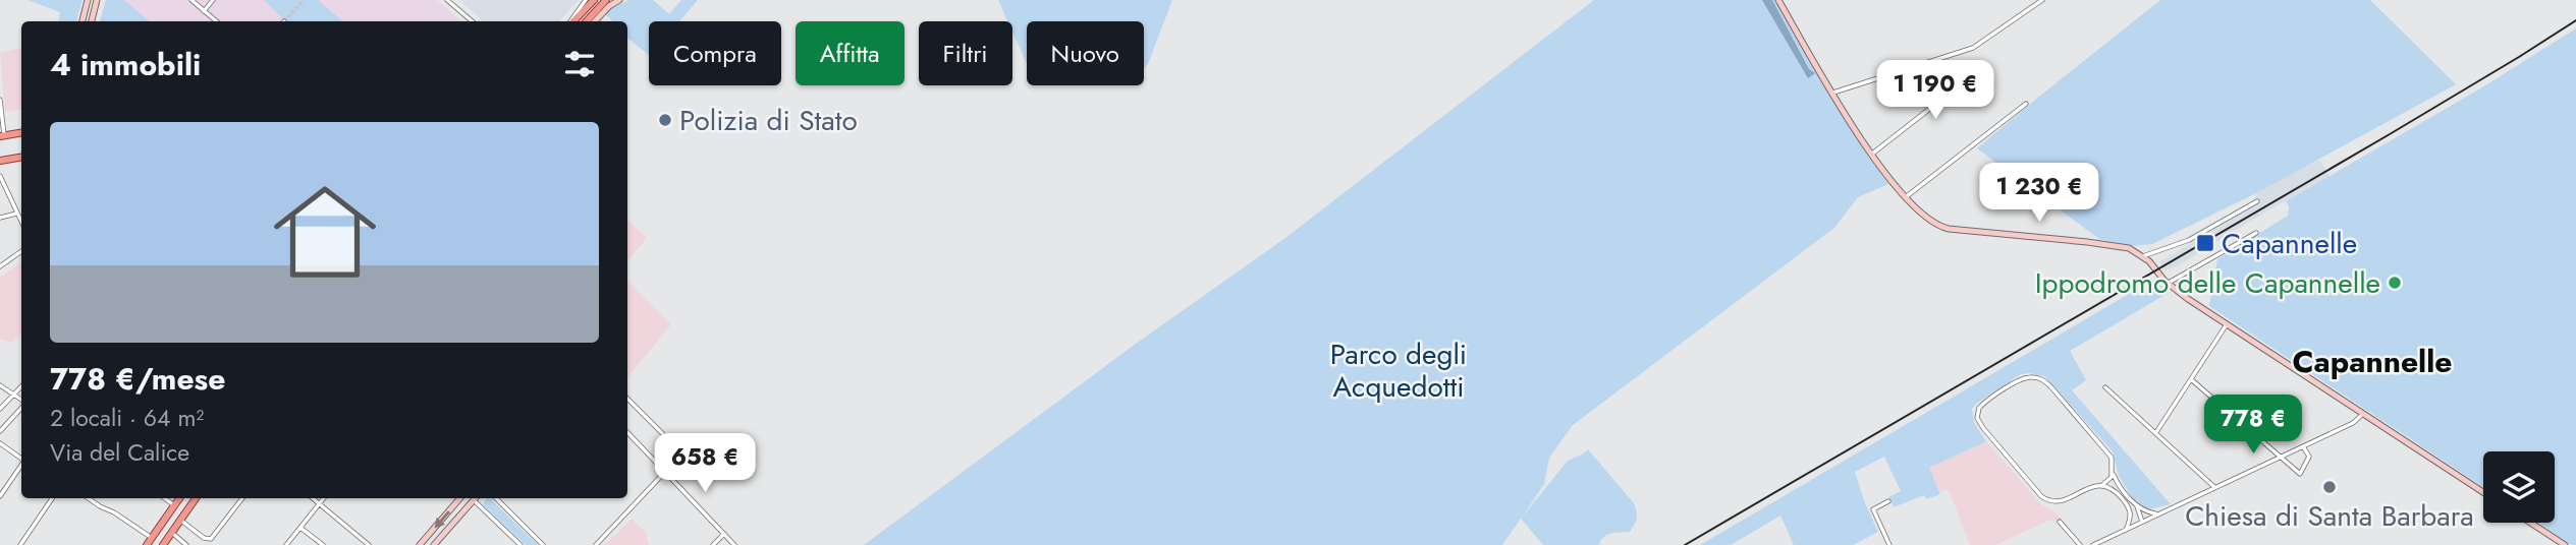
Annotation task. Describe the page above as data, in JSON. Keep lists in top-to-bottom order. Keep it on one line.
{"districts":["Capannelle"],"parks":["Parco degli Acquedotti"],"places":{"other":["Polizia di Stato","Ippodromo delle Capannelle","Chiesa di Santa Barbara"],"transit":["Capannelle"]},"page":{"chip":["Compra","Affitta","Filtri","Nuovo"],"heading":"4 immobili","price":["1 190 €","1 230 €","778 €","658 €"],"list":[{"name":"778 €/mese","note":"2 locali · 64 m² · Via del Calice"}]}}
